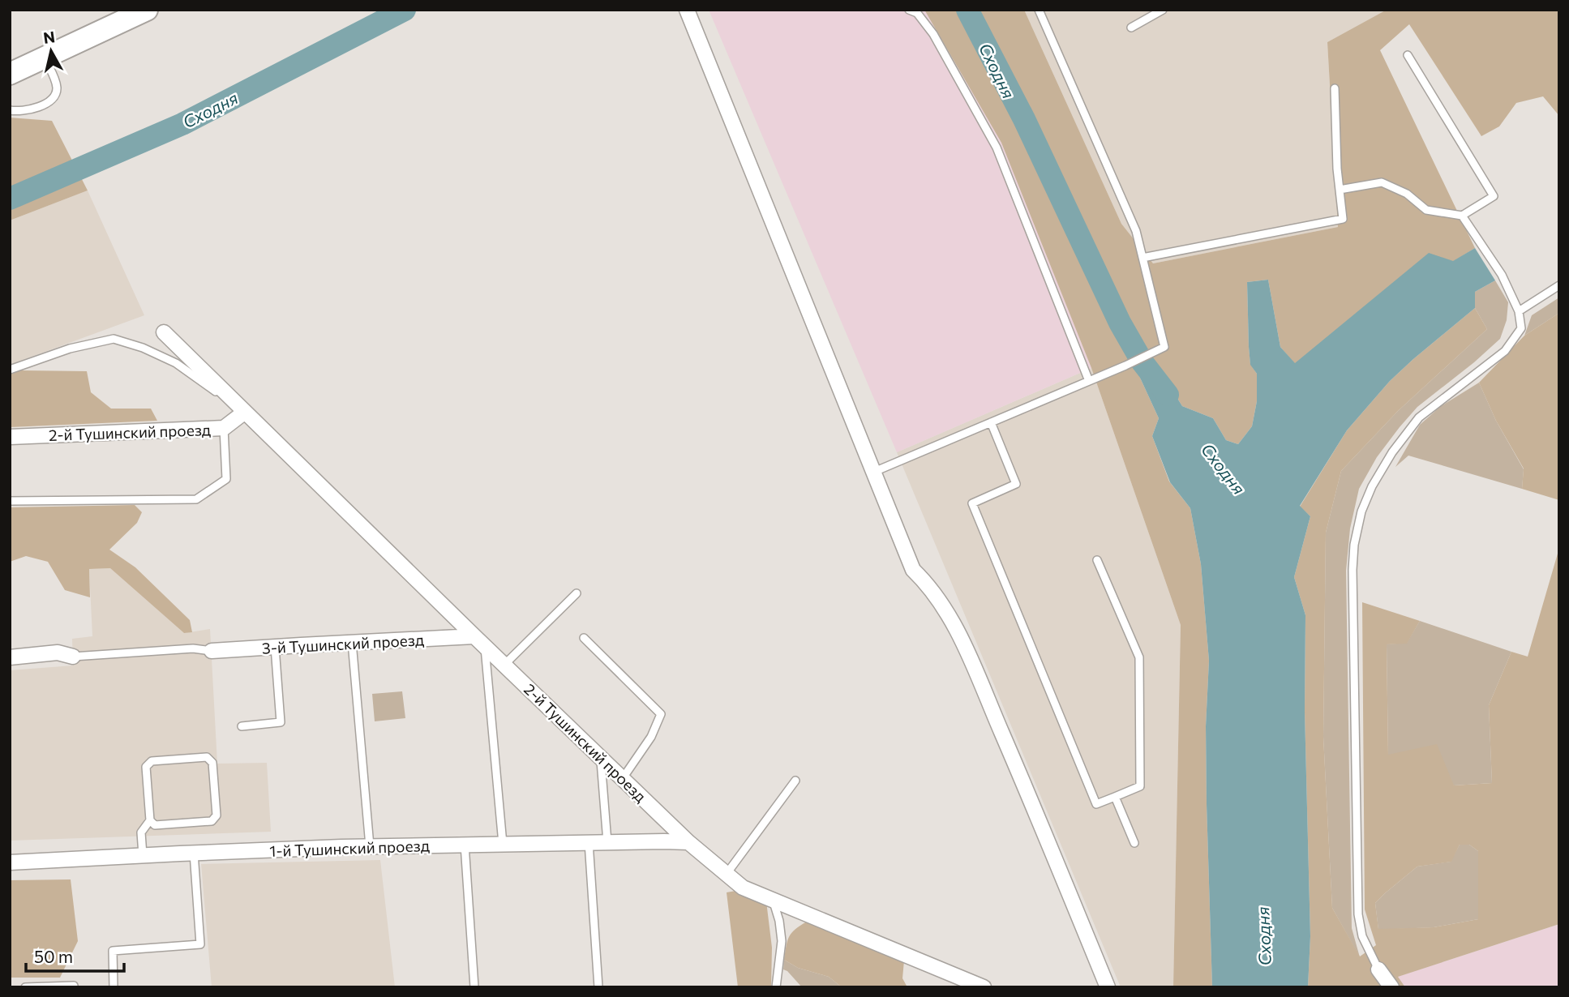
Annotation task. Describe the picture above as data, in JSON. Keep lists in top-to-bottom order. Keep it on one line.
{"streets":{"street":["2-й Тушинский проезд","3-й Тушинский проезд","1-й Тушинский проезд"]},"crossings":[["2-й Тушинский проезд","3-й Тушинский проезд"],["2-й Тушинский проезд","1-й Тушинский проезд"]],"water":["Сходня"],"scale_bar":"50 m","north":"top"}
